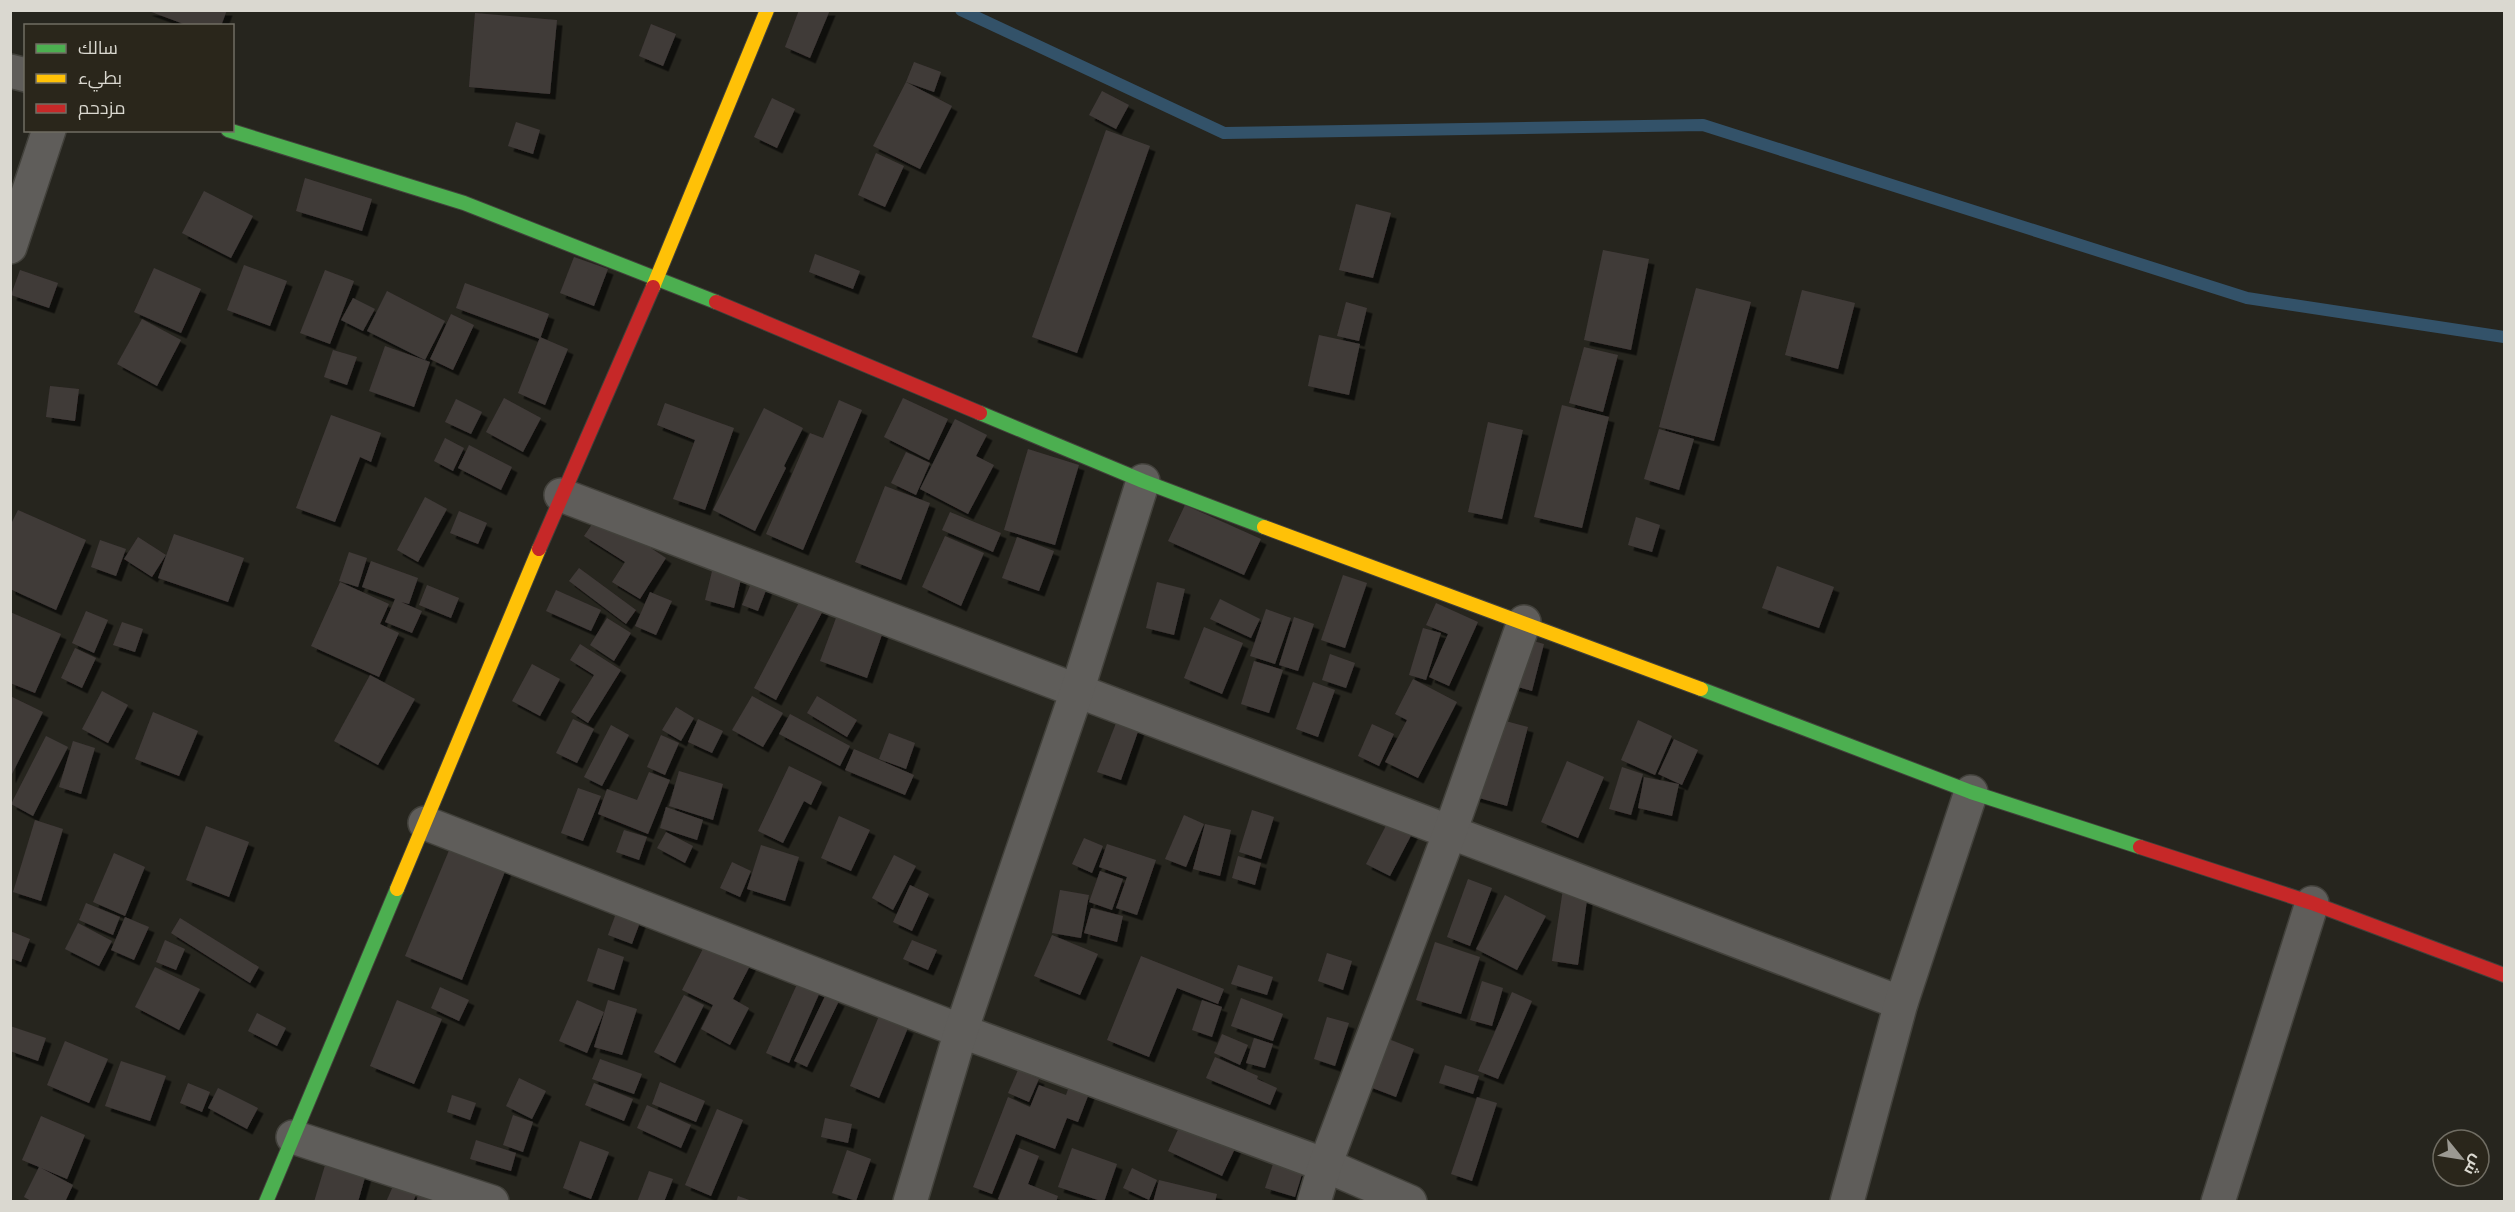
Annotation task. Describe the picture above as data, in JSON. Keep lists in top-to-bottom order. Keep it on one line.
{"legend":["سالك","بطيء","مزدحم"],"north":"bottom right"}
